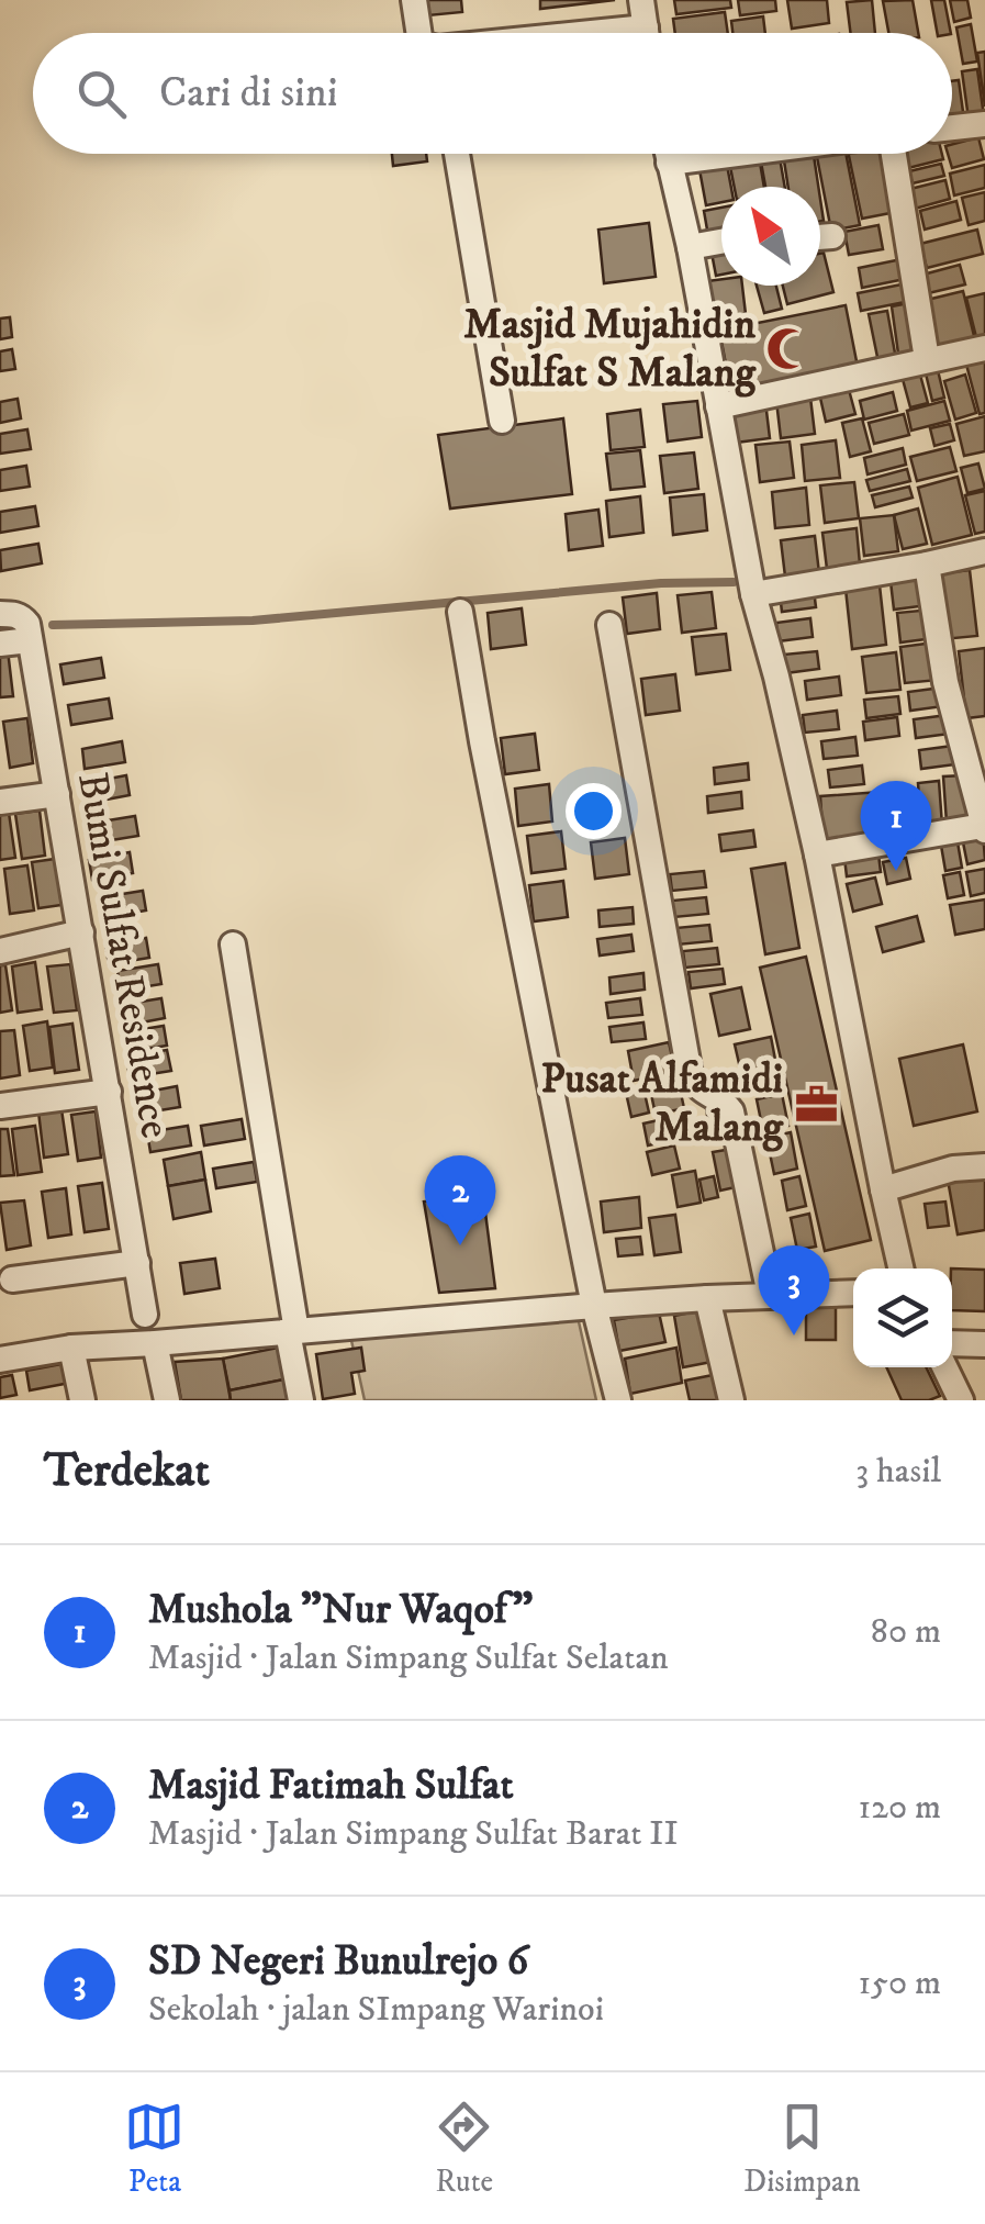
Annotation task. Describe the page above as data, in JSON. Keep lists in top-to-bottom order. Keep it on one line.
{"streets":{"street":["Bumi Sulfat Residence"]},"places":{"mosque":["Masjid Mujahidin Sulfat S Malang"],"office":["Pusat Alfamidi Malang"]},"north":"top left","page":{"search":"Cari di sini","pins":["1","2","3"],"heading":["Terdekat","3 hasil"],"list":[{"mark":"1","name":"Mushola \"Nur Waqof\"","note":"Masjid · Jalan Simpang Sulfat Selatan","value":"80 m"},{"mark":"2","name":"Masjid Fatimah Sulfat","note":"Masjid · Jalan Simpang Sulfat Barat II","value":"120 m"},{"mark":"3","name":"SD Negeri Bunulrejo 6","note":"Sekolah · jalan SImpang Warinoi","value":"150 m"}],"nav":["Peta","Rute","Disimpan"]}}
